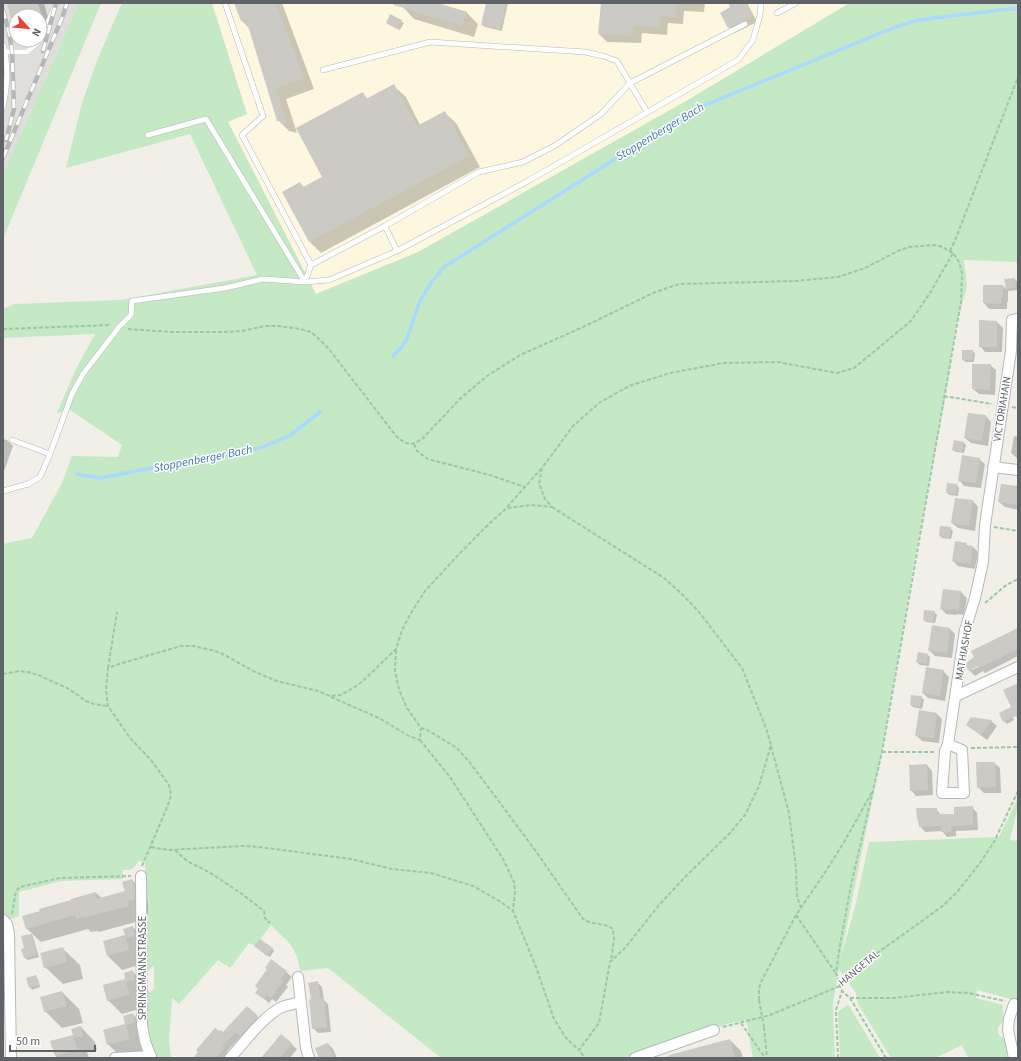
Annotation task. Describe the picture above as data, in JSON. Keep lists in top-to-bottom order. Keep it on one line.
{"streets":{"street":["VICTORIAHAIN","MATHIASHOF","SPRINGMANNSTRASSE"],"path":["HANGETAL"]},"crossings":[["VICTORIAHAIN","MATHIASHOF"]],"water":["Stoppenberger Bach"],"scale_bar":"50 m","north":"bottom right"}
